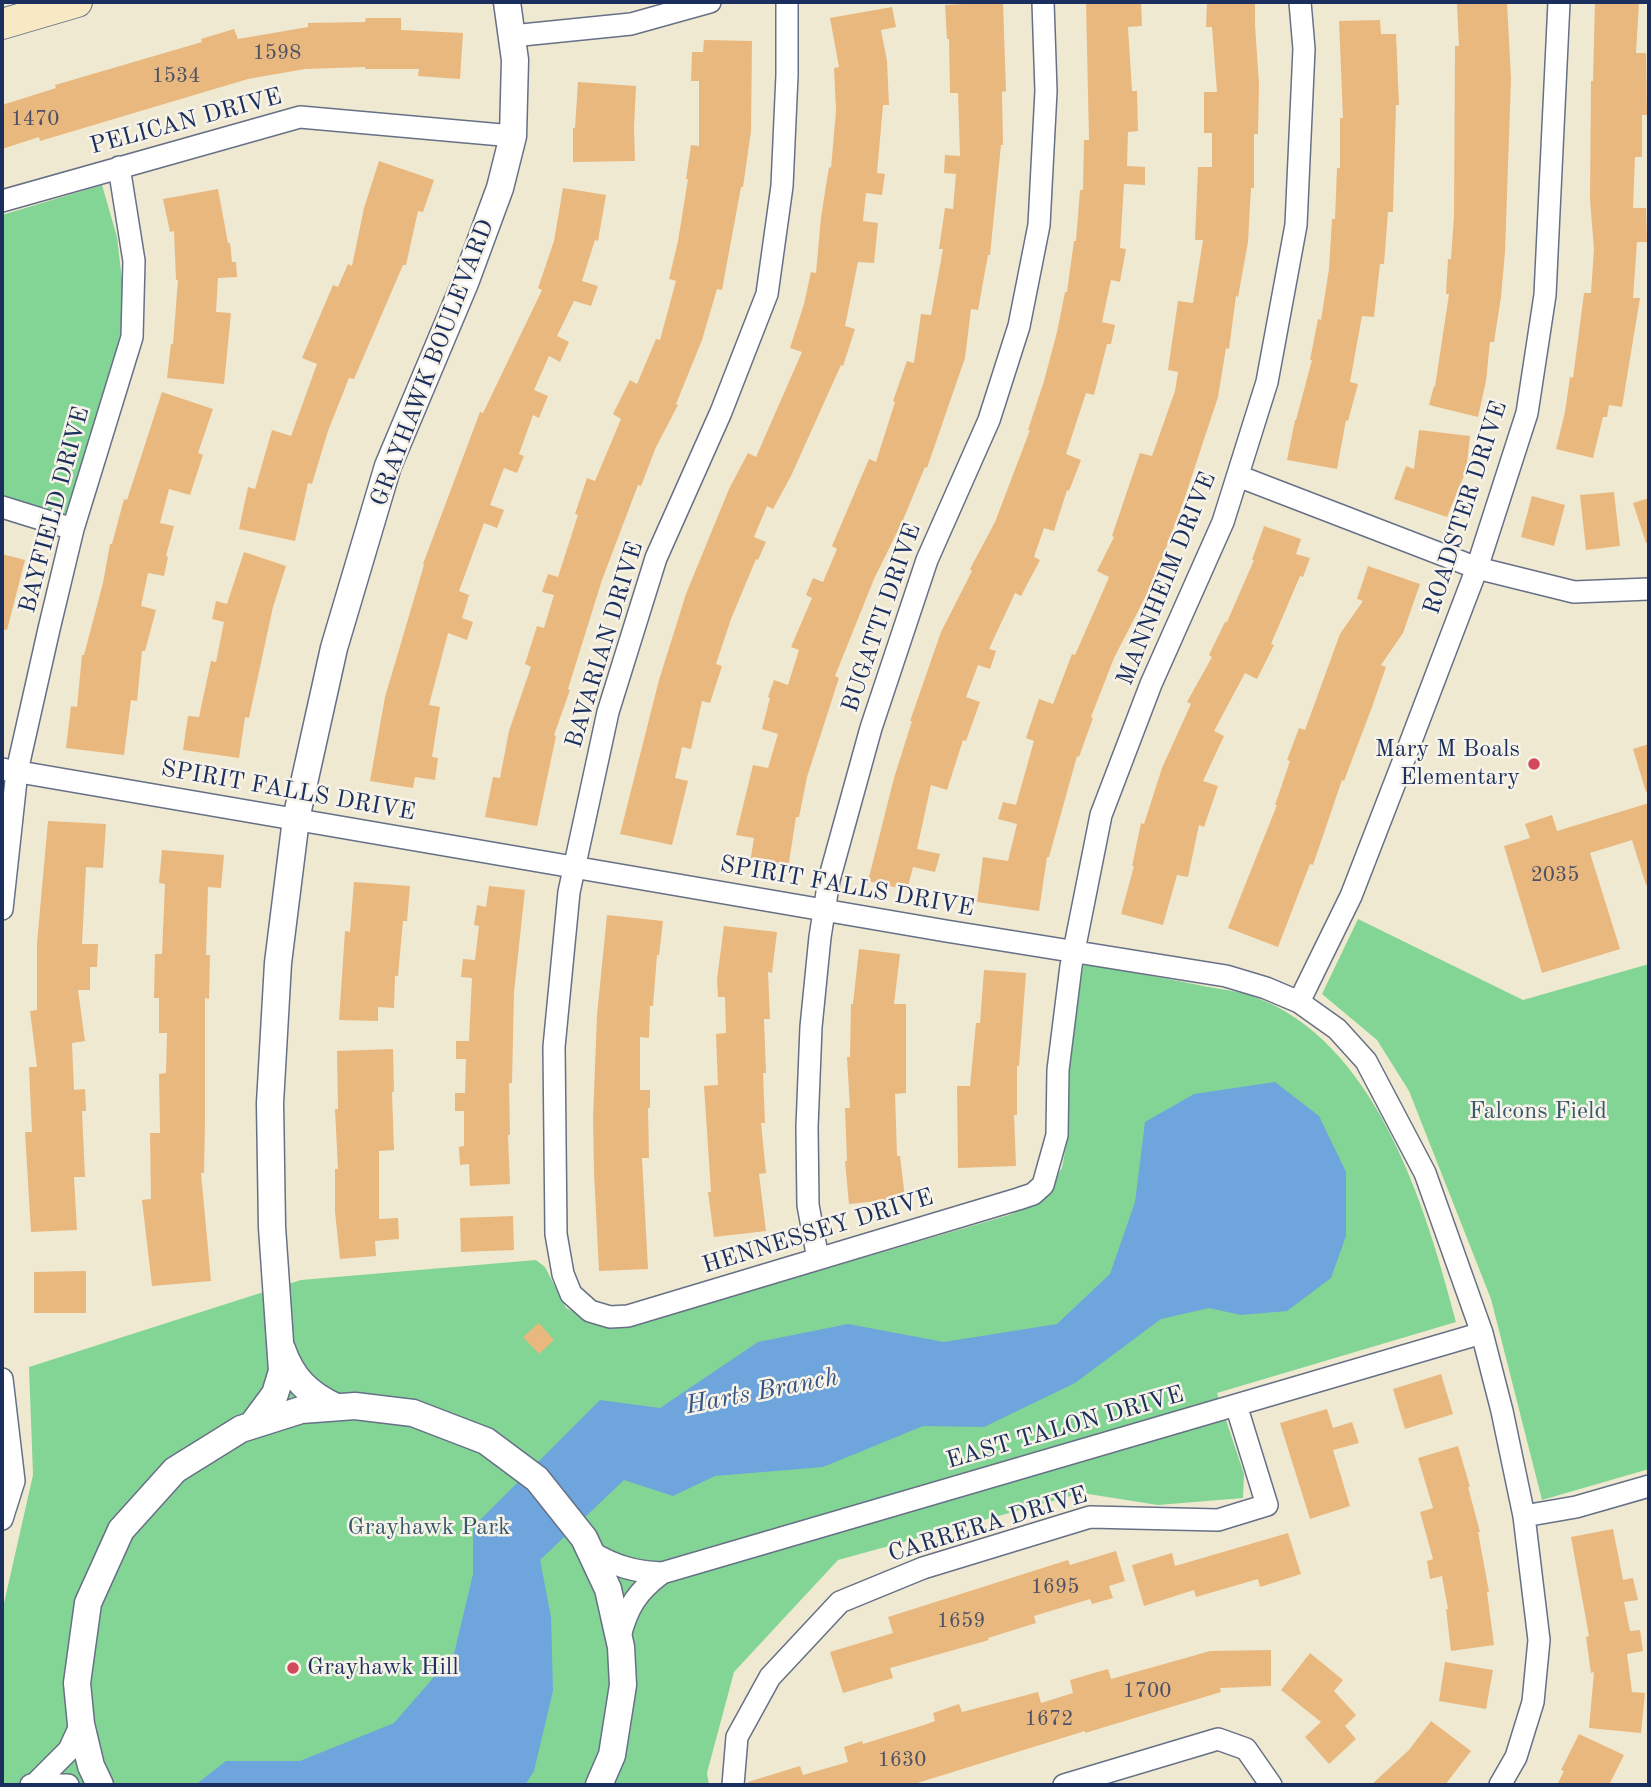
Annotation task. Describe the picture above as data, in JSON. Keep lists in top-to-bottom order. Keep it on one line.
{"streets":{"street":["PELICAN DRIVE","GRAYHAWK BOULEVARD","ROADSTER DRIVE","BAYFIELD DRIVE","MANNHEIM DRIVE","BUGATTI DRIVE","BAVARIAN DRIVE","SPIRIT FALLS DRIVE","HENNESSEY DRIVE","EAST TALON DRIVE","CARRERA DRIVE"]},"crossings":[["PELICAN DRIVE","GRAYHAWK BOULEVARD"],["PELICAN DRIVE","BAYFIELD DRIVE"],["GRAYHAWK BOULEVARD","SPIRIT FALLS DRIVE"],["ROADSTER DRIVE","SPIRIT FALLS DRIVE"],["BAYFIELD DRIVE","SPIRIT FALLS DRIVE"],["MANNHEIM DRIVE","SPIRIT FALLS DRIVE"],["MANNHEIM DRIVE","HENNESSEY DRIVE"],["BUGATTI DRIVE","SPIRIT FALLS DRIVE"],["BUGATTI DRIVE","HENNESSEY DRIVE"],["BAVARIAN DRIVE","SPIRIT FALLS DRIVE"],["BAVARIAN DRIVE","HENNESSEY DRIVE"],["SPIRIT FALLS DRIVE","EAST TALON DRIVE"],["EAST TALON DRIVE","CARRERA DRIVE"]],"water":["Harts Branch"],"parks":["Falcons Field","Grayhawk Park"],"places":["Mary M Boals Elementary","Grayhawk Hill"],"house_numbers":["1598","1534","1470","2035","1695","1659","1700","1672","1630"]}
